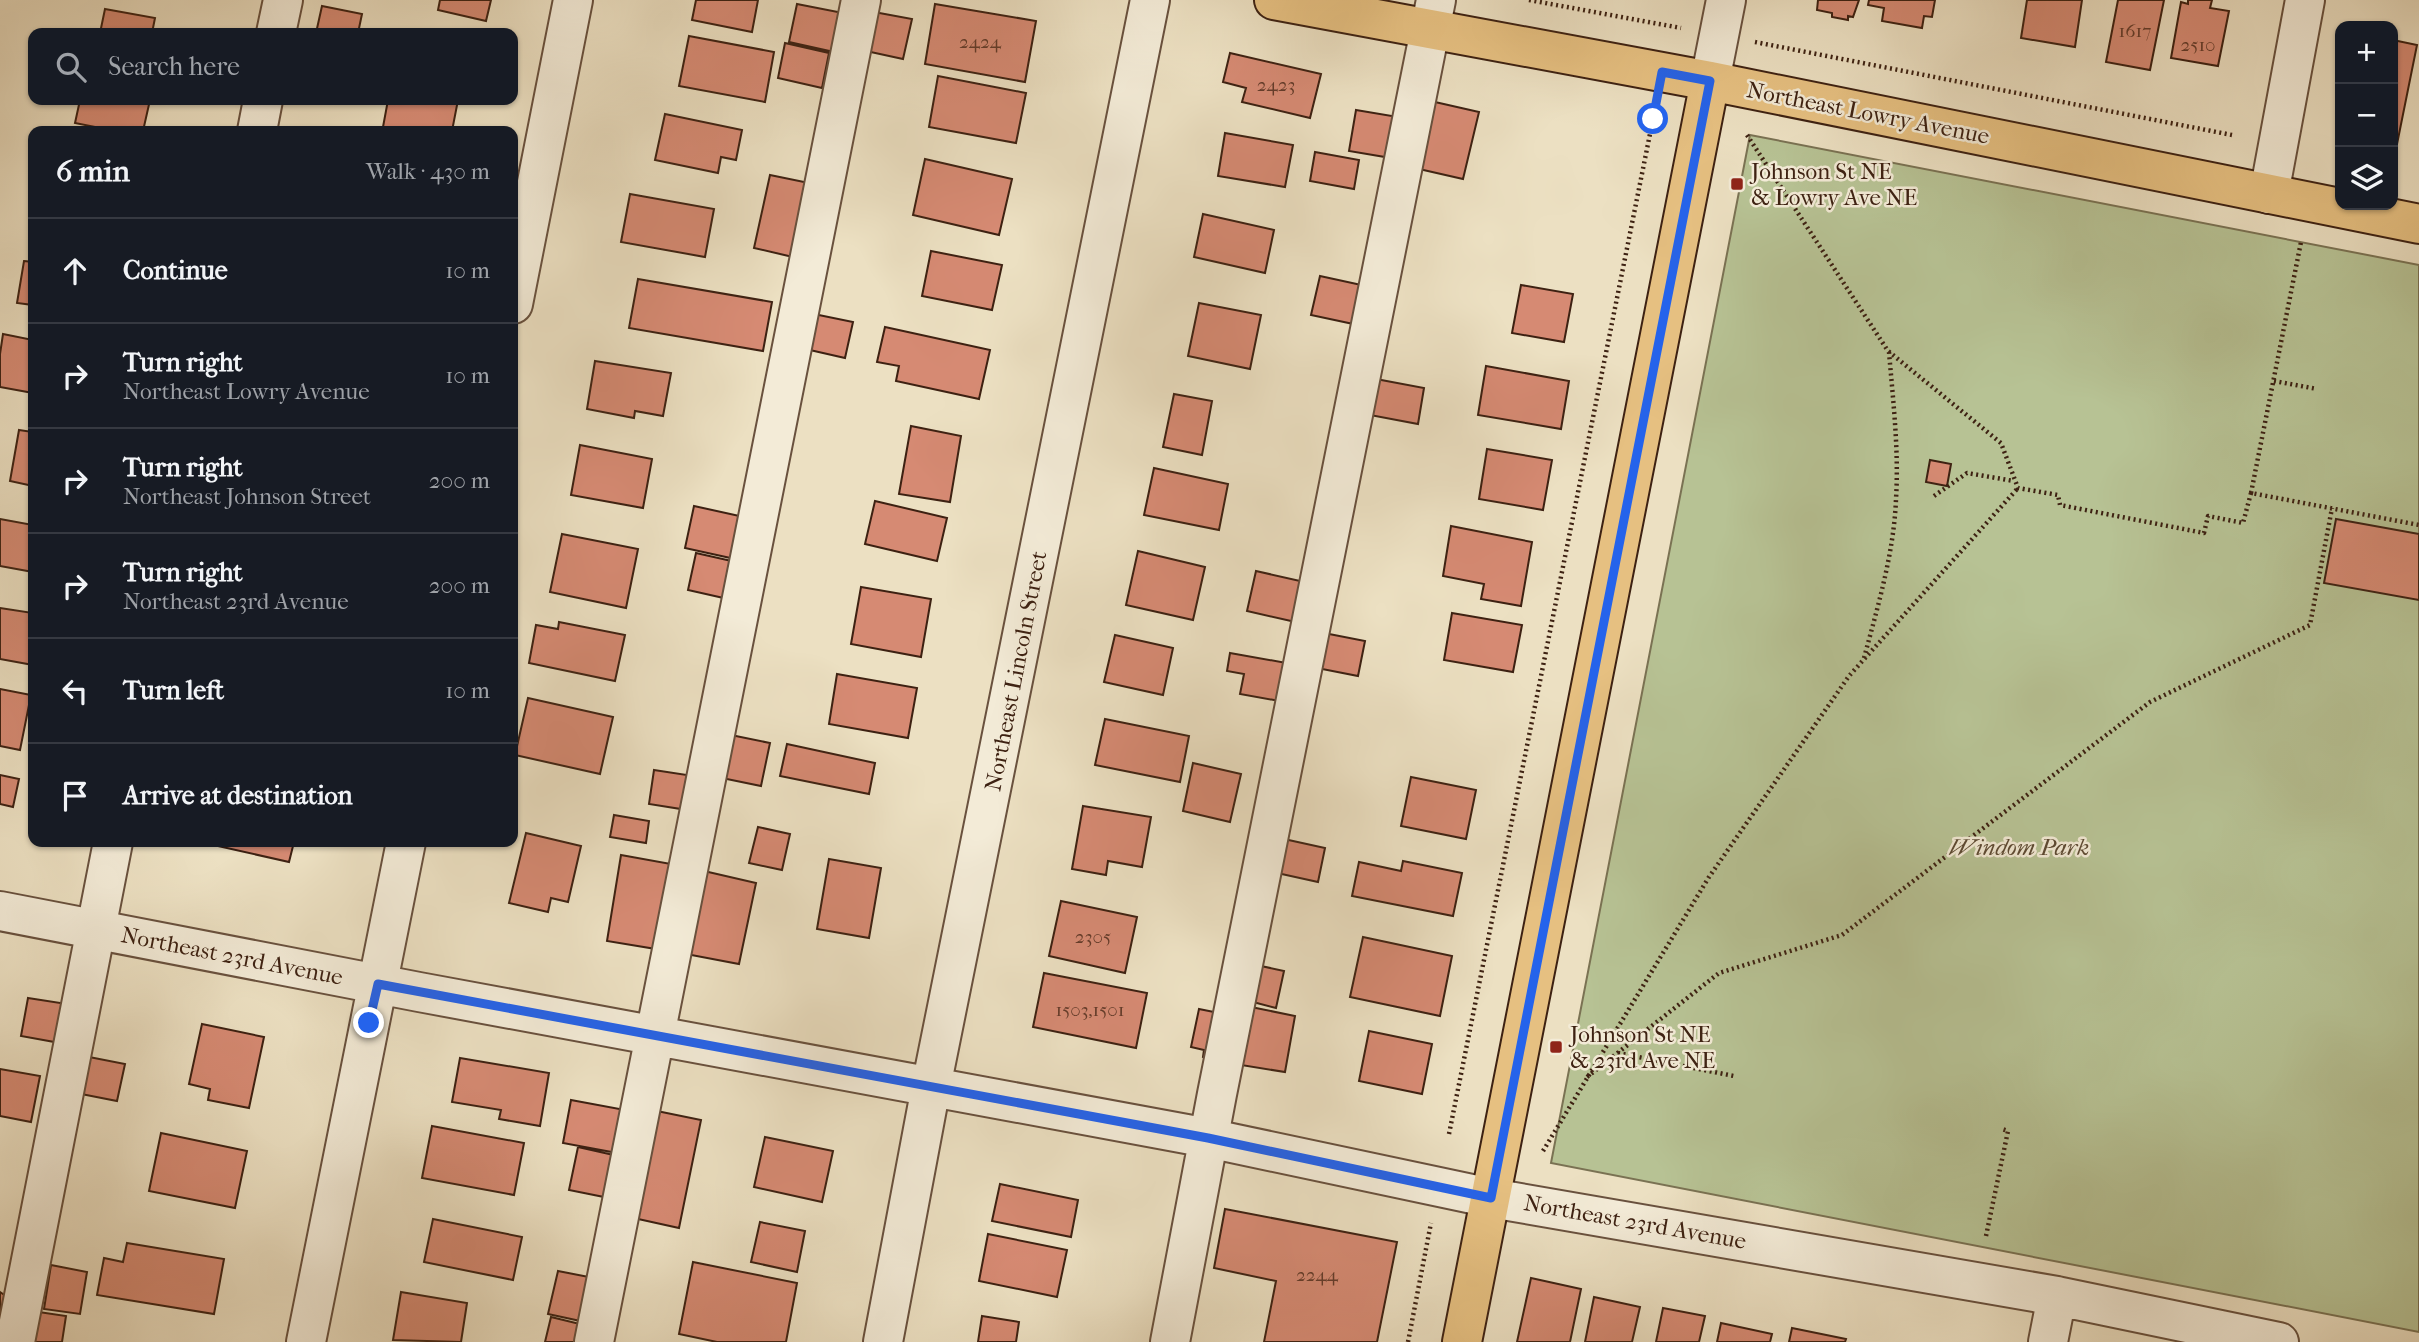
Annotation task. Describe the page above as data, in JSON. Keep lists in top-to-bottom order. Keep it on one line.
{"streets":{"main road":["Northeast Lowry Avenue"],"street":["Northeast Lincoln Street","Northeast 23rd Avenue"]},"crossings":[["Northeast Lincoln Street","Northeast 23rd Avenue"]],"parks":["Windom Park"],"places":{"transit":["Johnson St NE & Lowry Ave NE","Johnson St NE & 23rd Ave NE"]},"house_numbers":["1617","2424","2510","2423","2305","1503,1501","2244"],"page":{"map_buttons":["+","−"],"search":"Search here","heading":["6 min","Walk · 430 m"],"list":[["Continue","10 m"],["Turn right","Northeast Lowry Avenue","10 m"],["Turn right","Northeast Johnson Street","200 m"],["Turn right","Northeast 23rd Avenue","200 m"],["Turn left","10 m"],"Arrive at destination"]}}
